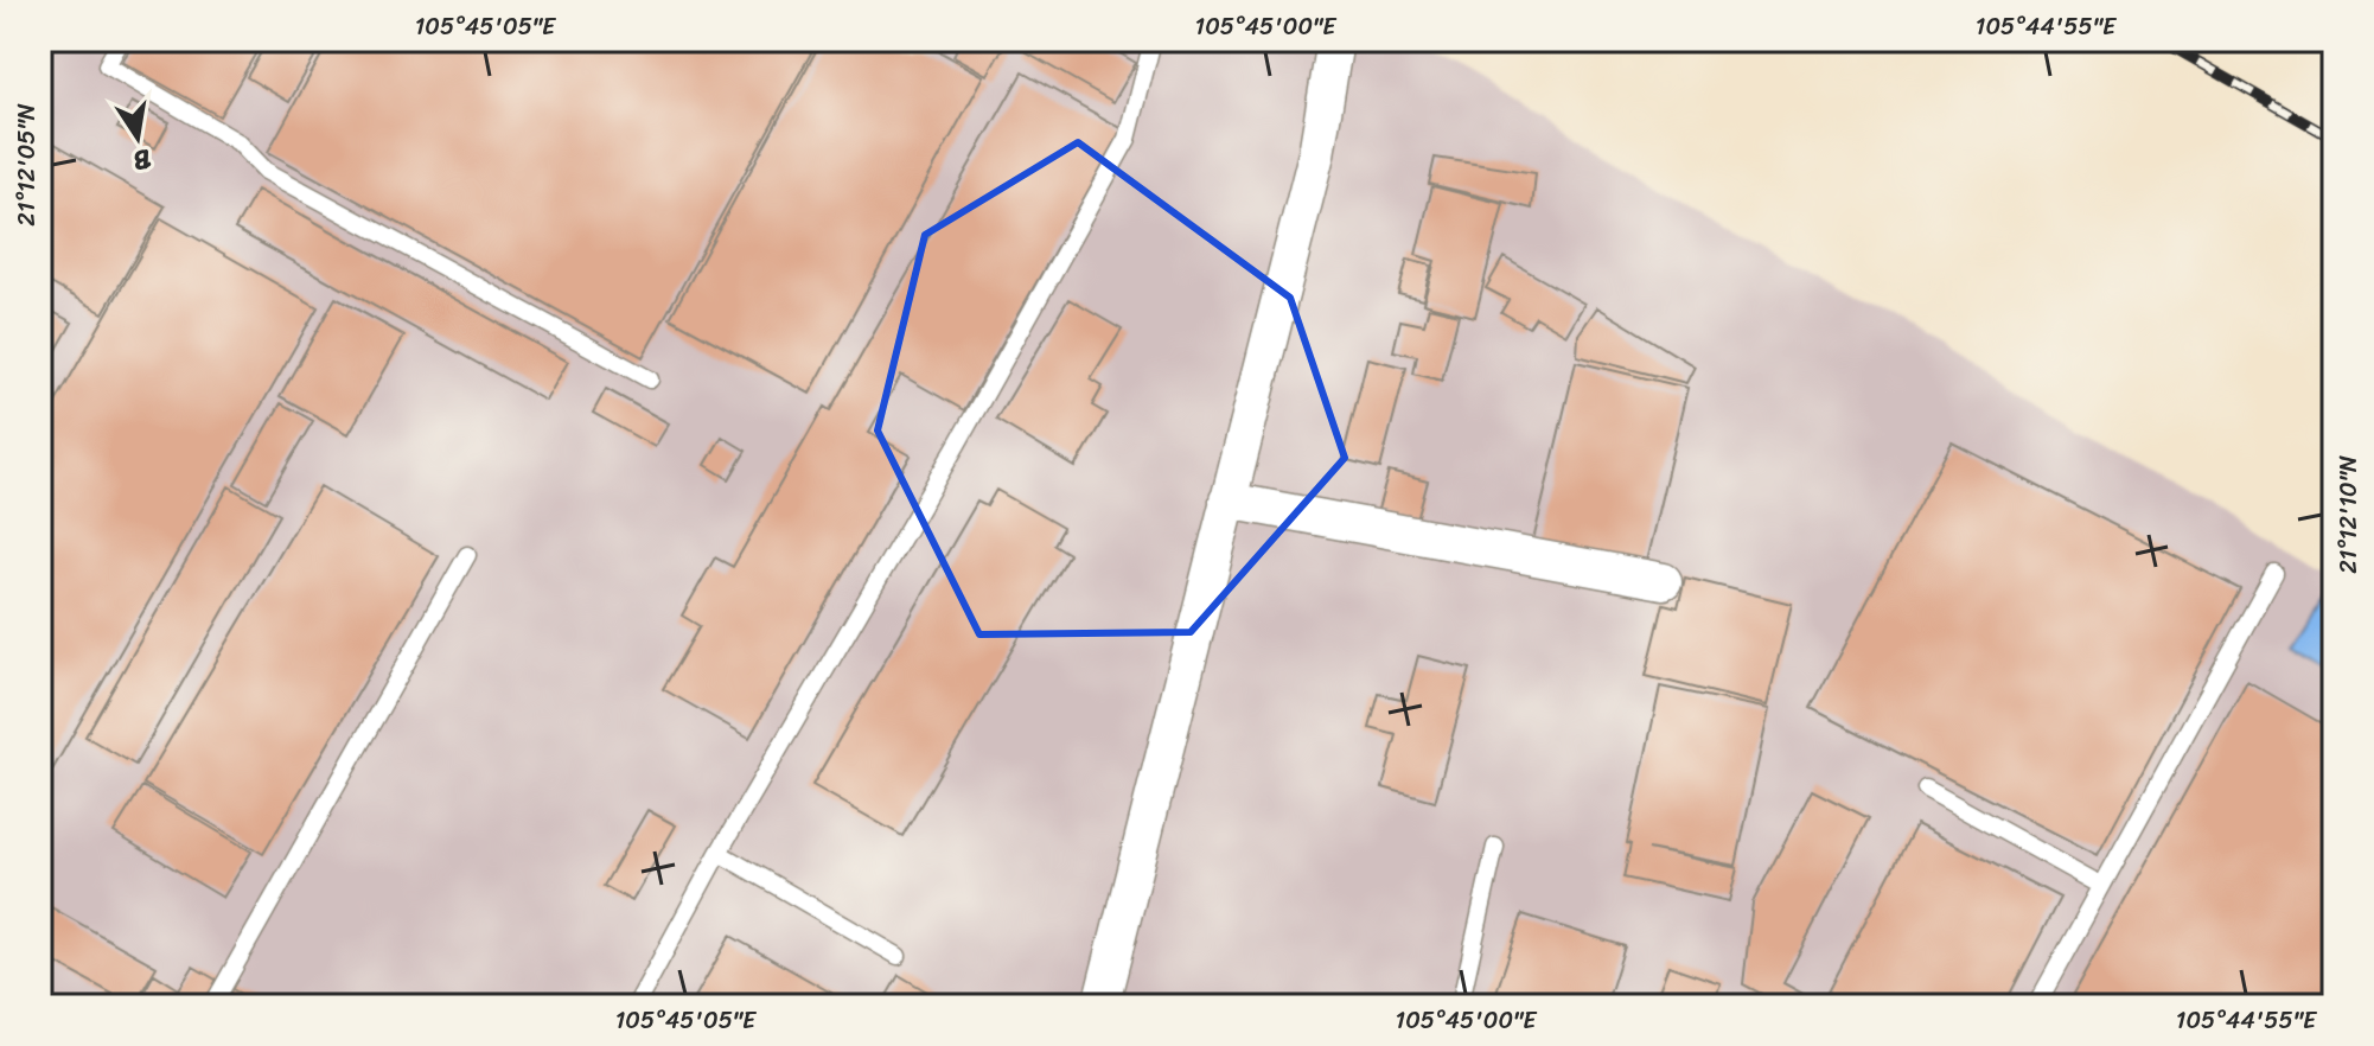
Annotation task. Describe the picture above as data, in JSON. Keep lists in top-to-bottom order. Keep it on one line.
{"north":"bottom","coordinates":["105°45'05\"E","105°45'00\"E","105°44'55\"E","21°12'05\"N","21°12'10\"N"]}
